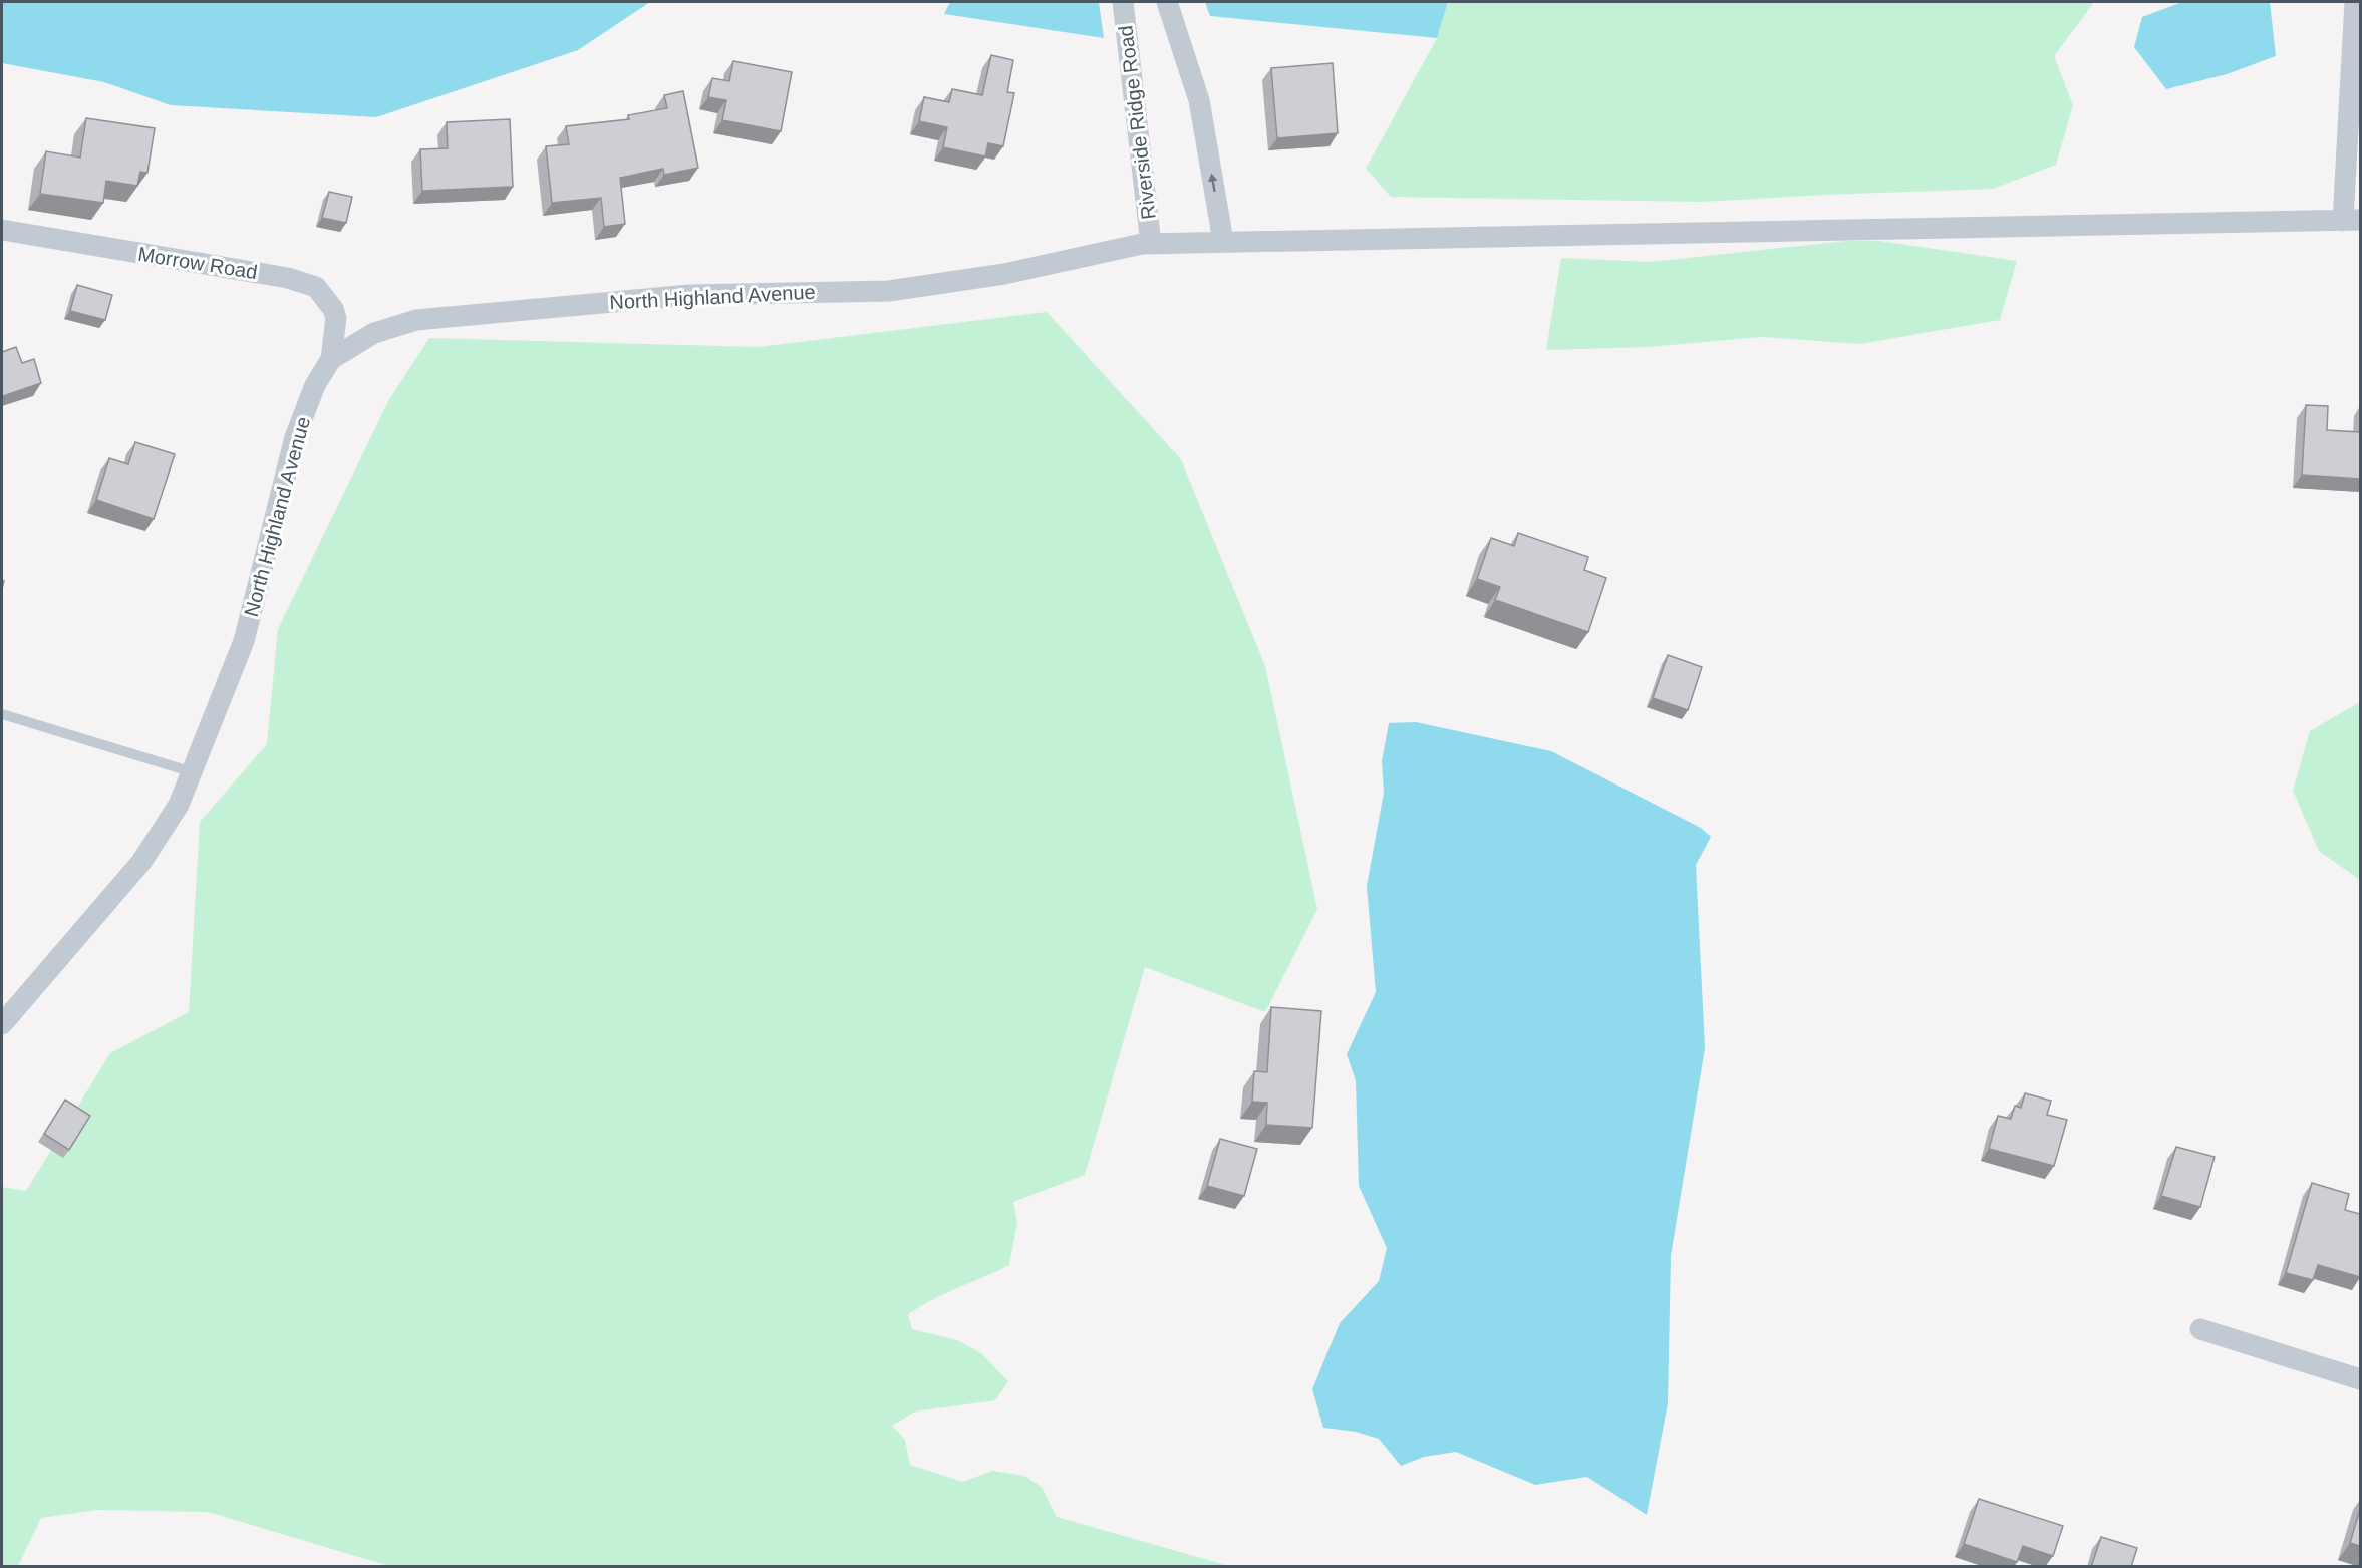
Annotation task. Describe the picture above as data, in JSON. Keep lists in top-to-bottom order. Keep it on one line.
{"streets":{"street":["Riverside Ridge Road","Morrow Road","North Highland Avenue"]},"crossings":[["Riverside Ridge Road","North Highland Avenue"],["Morrow Road","North Highland Avenue"]]}
